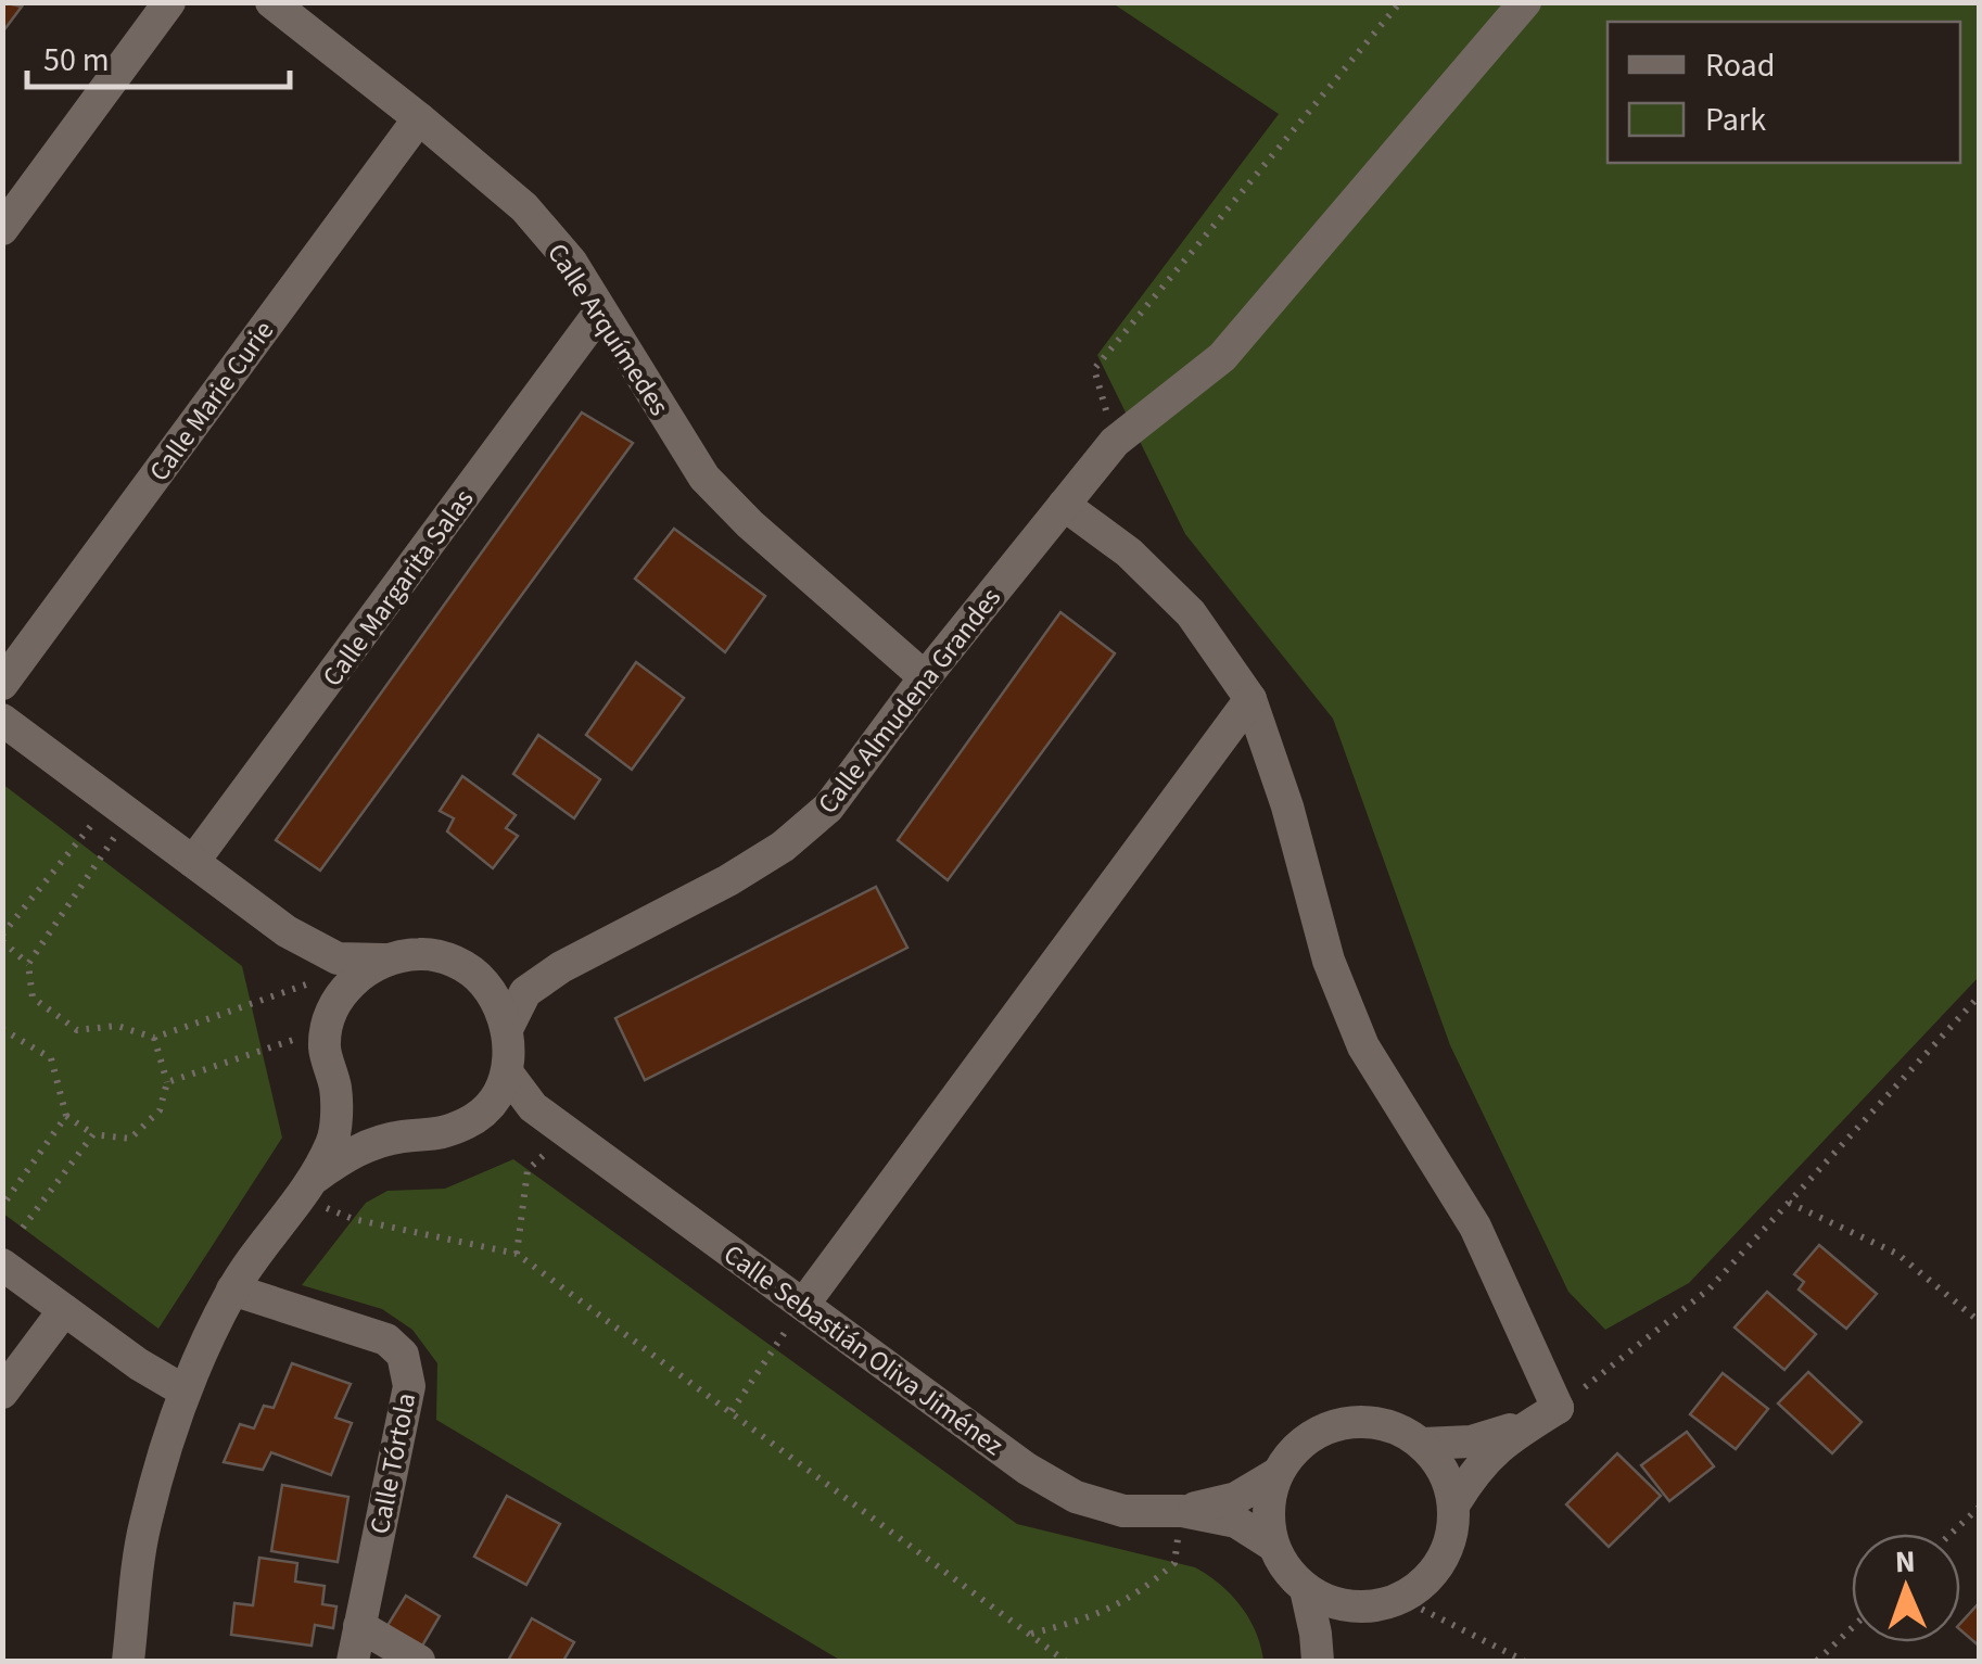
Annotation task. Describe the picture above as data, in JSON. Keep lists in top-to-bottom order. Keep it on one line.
{"streets":{"street":["Calle Arquímedes","Calle Marie Curie","Calle Margarita Salas","Calle Almudena Grandes","Calle Sebastián Oliva Jiménez","Calle Tórtola"]},"crossings":[["Calle Arquímedes","Calle Marie Curie"],["Calle Arquímedes","Calle Margarita Salas"],["Calle Arquímedes","Calle Almudena Grandes"],["Calle Almudena Grandes","Calle Sebastián Oliva Jiménez"]],"legend":["Road","Park"],"scale_bar":"50 m","north":"top"}
